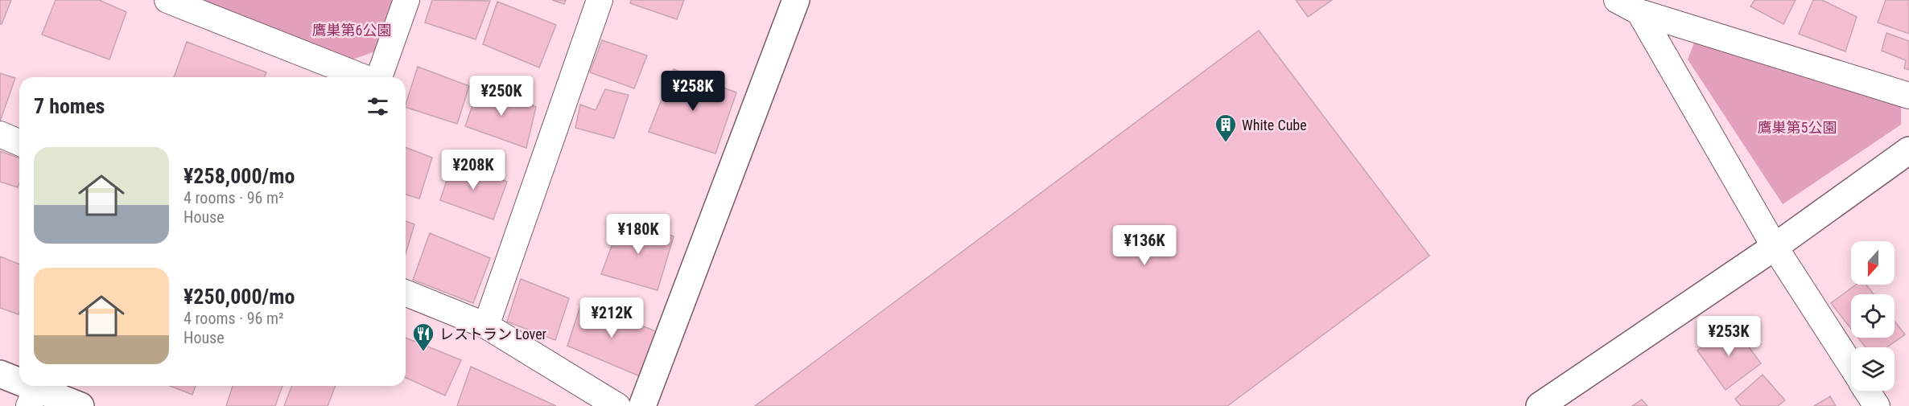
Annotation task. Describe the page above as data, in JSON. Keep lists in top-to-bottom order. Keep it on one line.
{"parks":["鷹巣第6公園","鷹巣第5公園"],"places":{"building":["White Cube"],"restaurant":["レストラン Lover"]},"north":"bottom","page":{"price":["¥258K","¥250K","¥208K","¥180K","¥136K","¥212K","¥253K"],"heading":"7 homes","list":[{"name":"¥258,000/mo","note":"4 rooms · 96 m² · House"},{"name":"¥250,000/mo","note":"4 rooms · 96 m² · House"}]}}
